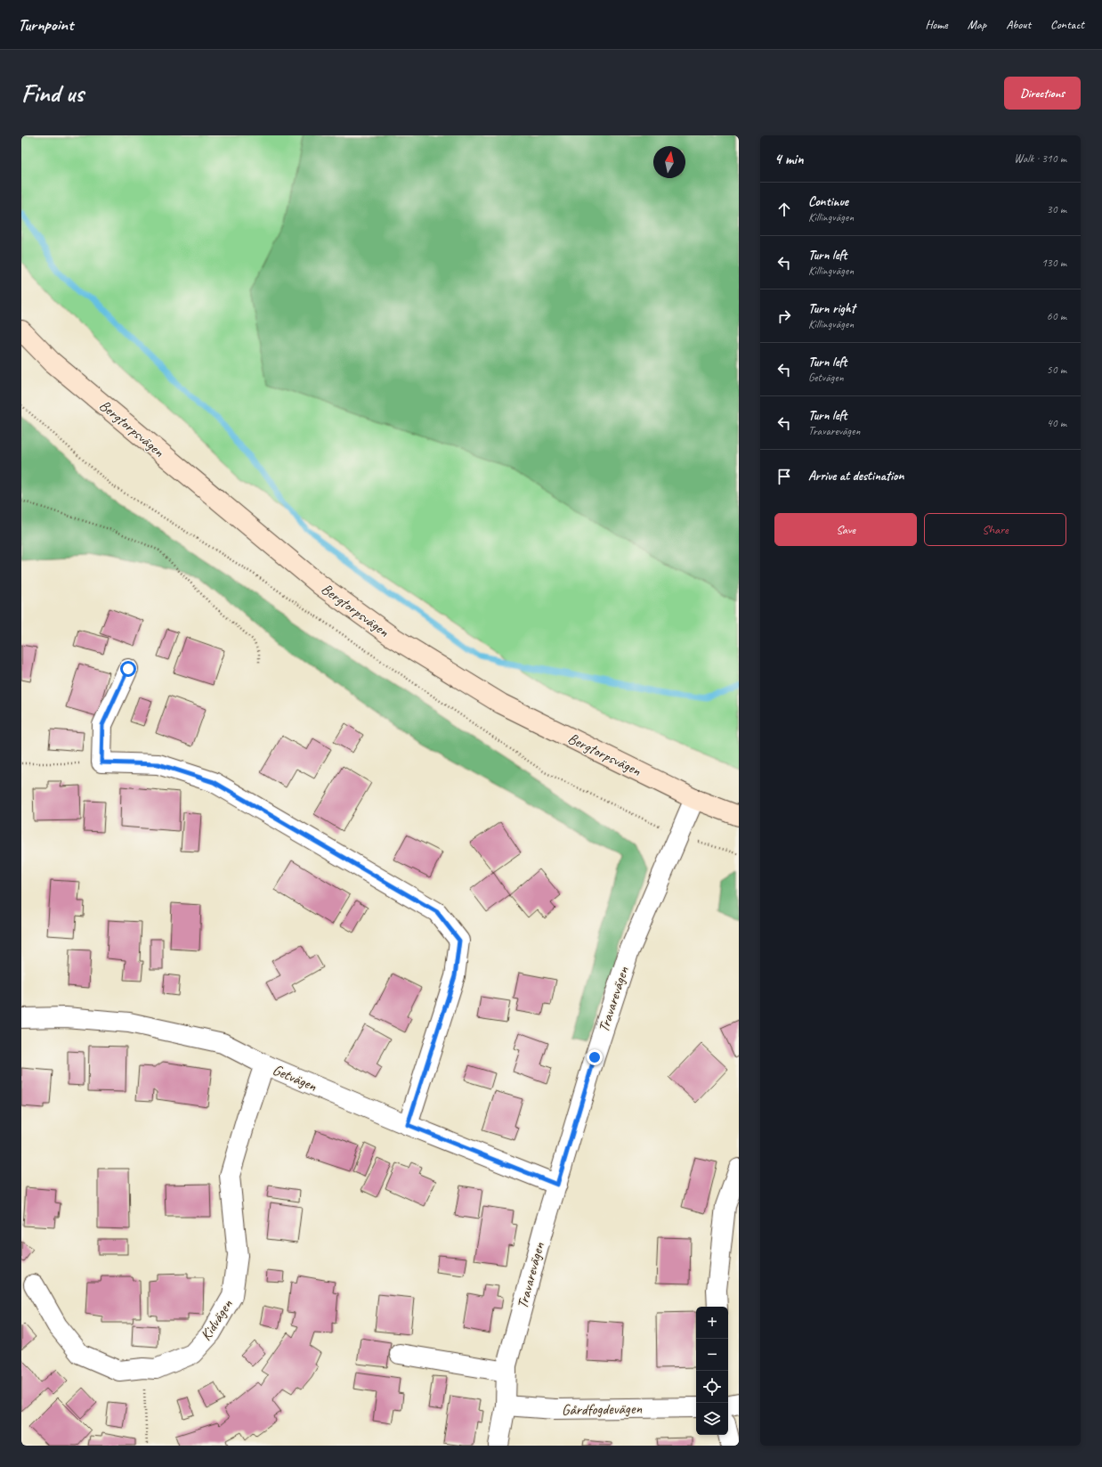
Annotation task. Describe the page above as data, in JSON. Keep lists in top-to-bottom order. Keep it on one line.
{"streets":{"main road":["Bergtorpsvägen"],"street":["Travarevägen","Getvägen","Kidvägen","Gårdfogdevägen"]},"crossings":[["Bergtorpsvägen","Travarevägen"],["Travarevägen","Getvägen"],["Travarevägen","Gårdfogdevägen"],["Getvägen","Kidvägen"]],"north":"top","page":{"header":"Turnpoint","nav":["Home","Map","About","Contact"],"buttons":["Directions",["Save","Share"]],"title":"Find us","heading":["4 min","Walk · 310 m"],"list":[["Continue","Killingvägen","30 m"],["Turn left","Killingvägen","130 m"],["Turn right","Killingvägen","60 m"],["Turn left","Getvägen","50 m"],["Turn left","Travarevägen","40 m"],"Arrive at destination"],"map_buttons":["+","−"]}}
